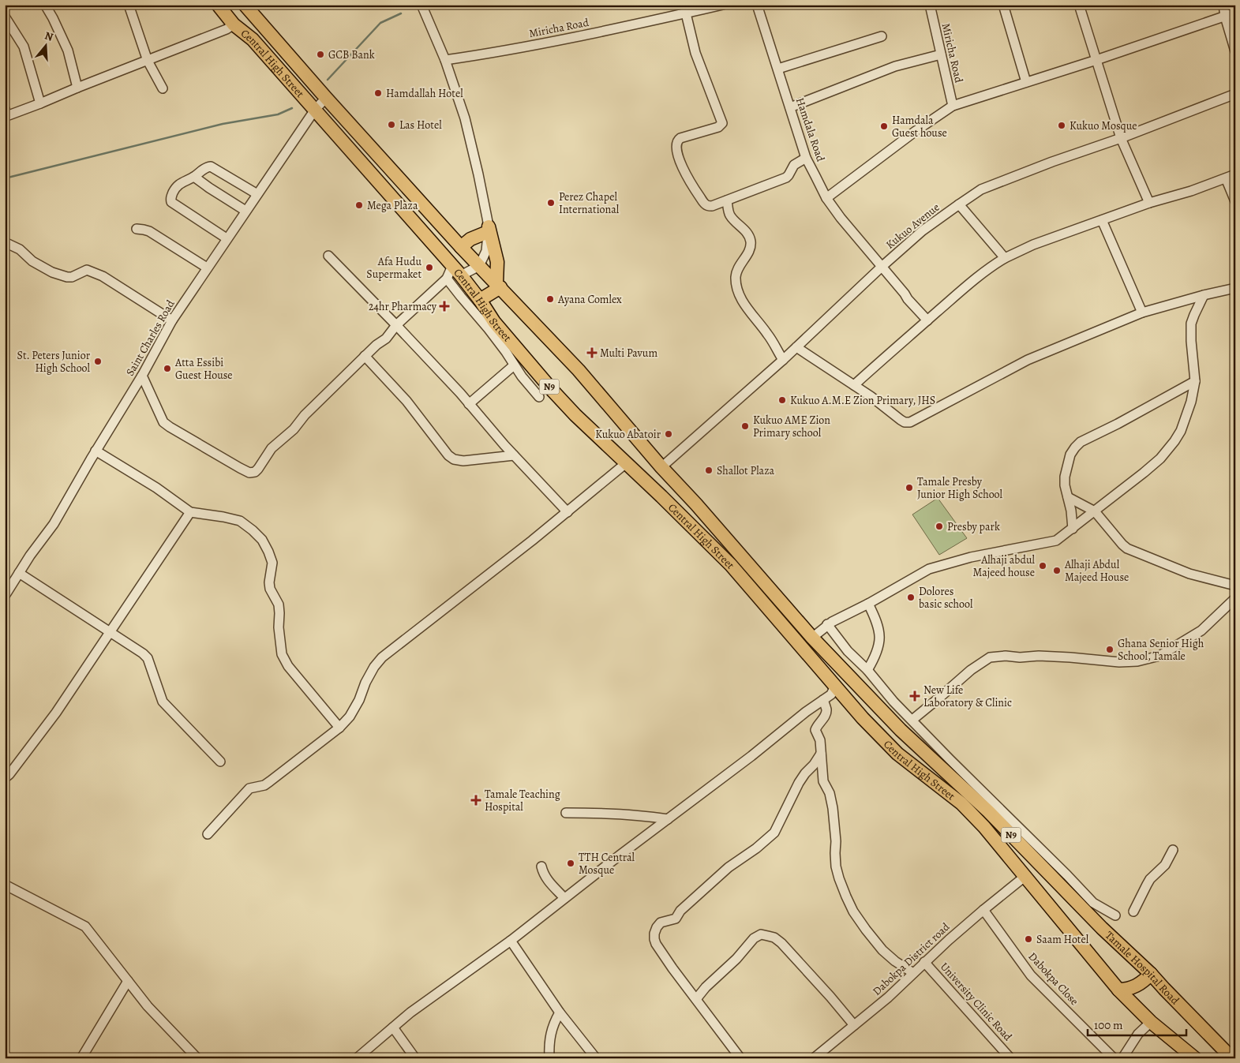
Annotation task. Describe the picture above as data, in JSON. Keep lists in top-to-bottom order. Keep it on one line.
{"streets":{"highway":["Central High Street","N9","Tamale Hospital Road"],"street":["Miricha Road","Hamdala Road","Kukuo Avenue","Saint Charles Road","Dabokpa District road","Dabokpa Close","University Clinic Road"]},"crossings":[["Central High Street","Kukuo Avenue"],["Central High Street","Saint Charles Road"],["Central High Street","Dabokpa District road"],["Central High Street","Tamale Hospital Road"],["Hamdala Road","Kukuo Avenue"],["Dabokpa District road","Dabokpa Close"],["Dabokpa District road","University Clinic Road"]],"places":{"other":["GCB Bank","Hamdallah Hotel","Las Hotel","Kukuo Mosque","Hamdala Guest house","Perez Chapel International","Mega Plaza","Afa Hudu Supermaket","Ayana Comlex","St. Peters Junior High School","Atta Essibi Guest House","Kukuo A.M.E Zion Primary, JHS","Kukuo AME Zion Primary school","Kukuo Abatoir","Shallot Plaza","Tamale Presby Junior High School","Presby park","Alhaji abdul Majeed house","Alhaji Abdul Majeed House","Dolores basic school","Ghana Senior High School, Tamale","TTH Central Mosque","Saam Hotel"],"health":["24hr Pharmacy","Multi Pavum","New Life Laboratory & Clinic","Tamale Teaching Hospital"]},"scale_bar":"100 m","north":"top"}
